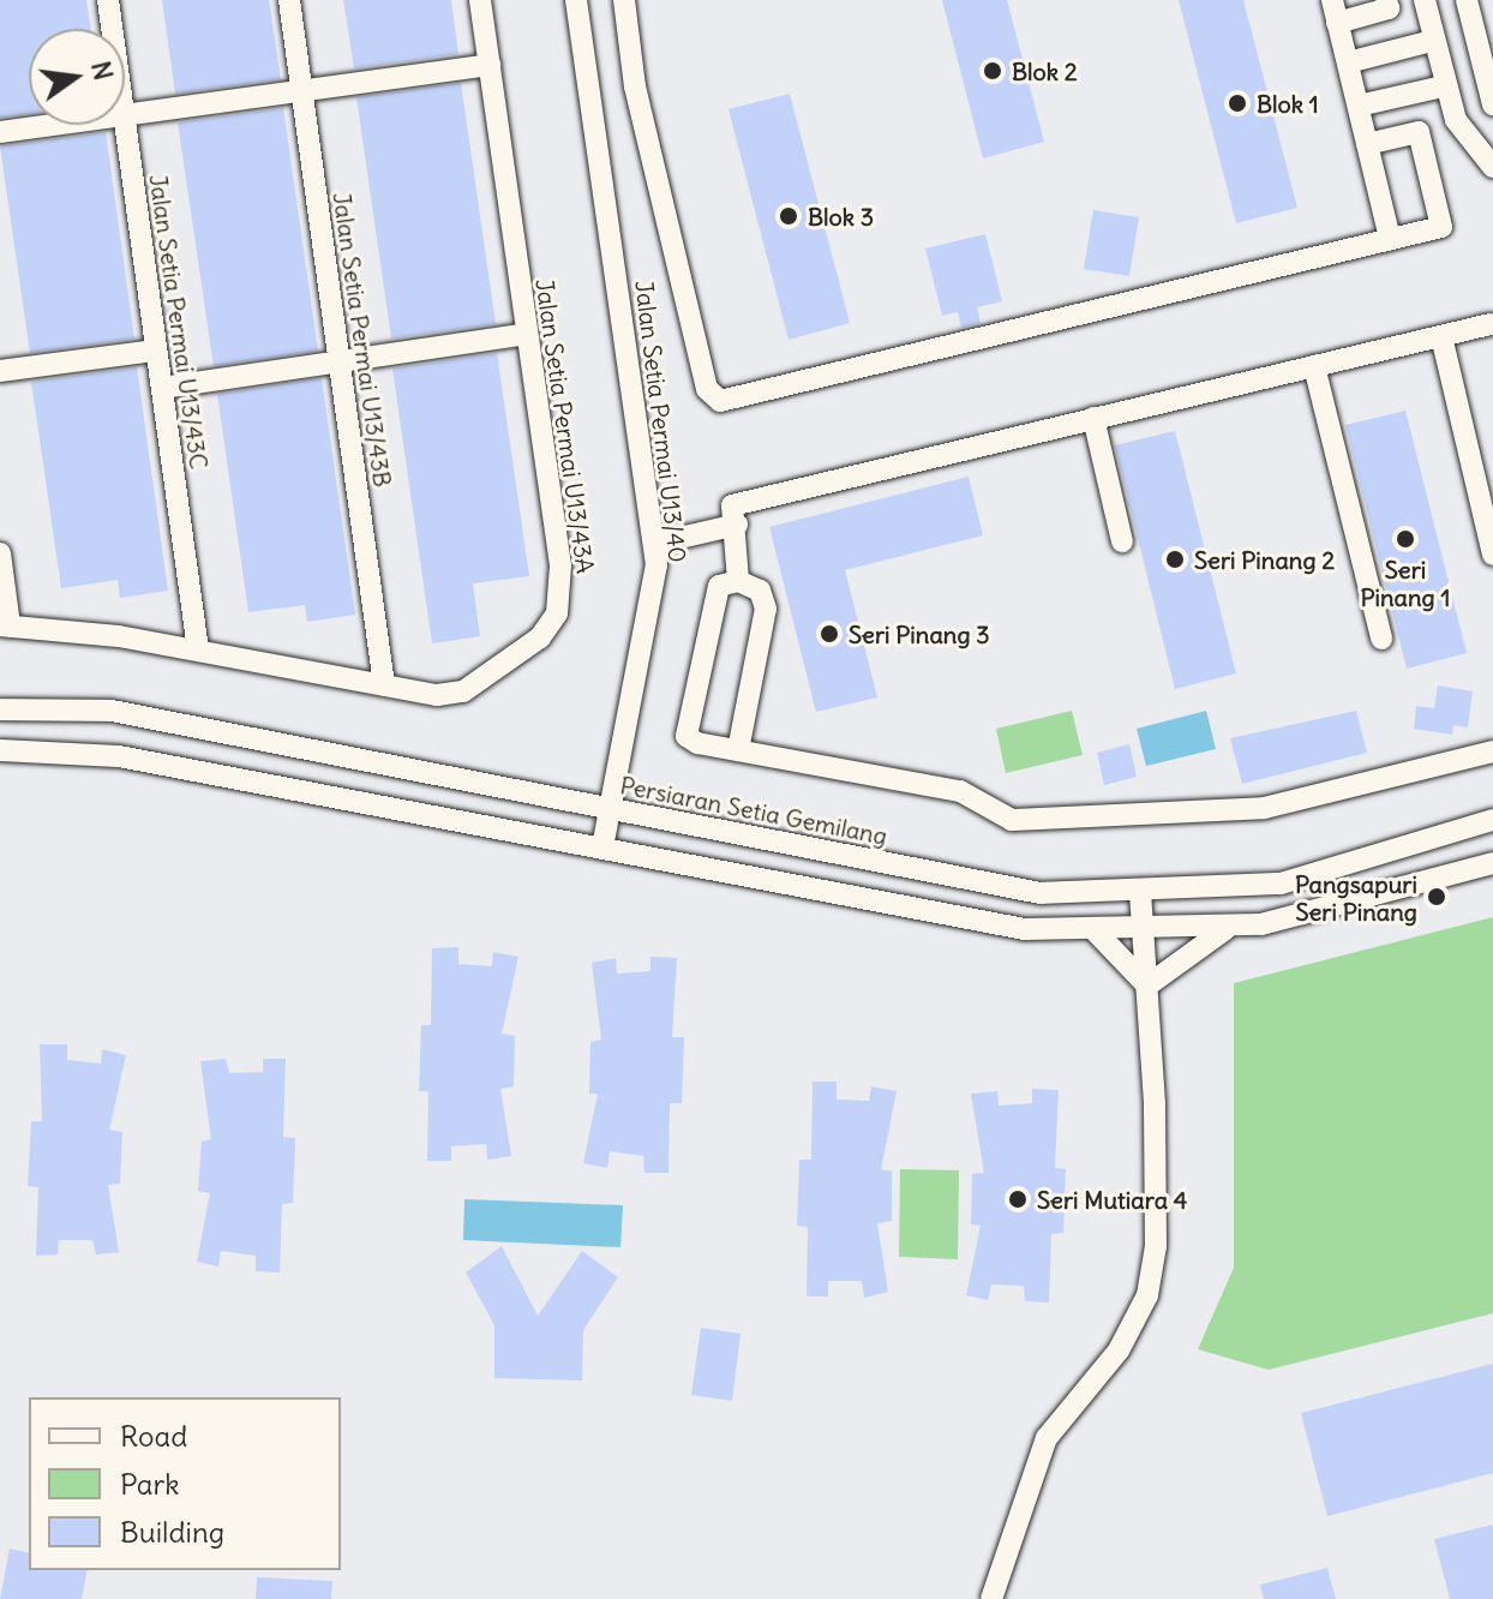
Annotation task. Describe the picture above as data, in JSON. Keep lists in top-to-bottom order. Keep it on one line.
{"streets":{"street":["Jalan Setia Permai U13/43C","Jalan Setia Permai U13/43B","Jalan Setia Permai U13/40","Jalan Setia Permai U13/43A","Persiaran Setia Gemilang"]},"crossings":[["Jalan Setia Permai U13/43C","Jalan Setia Permai U13/43A"],["Jalan Setia Permai U13/43B","Jalan Setia Permai U13/43A"],["Jalan Setia Permai U13/40","Persiaran Setia Gemilang"]],"places":["Blok 2","Blok 1","Blok 3","Seri Pinang 1","Seri Pinang 2","Seri Pinang 3","Pangsapuri Seri Pinang","Seri Mutiara 4"],"legend":["Road","Park","Building"],"north":"right"}
